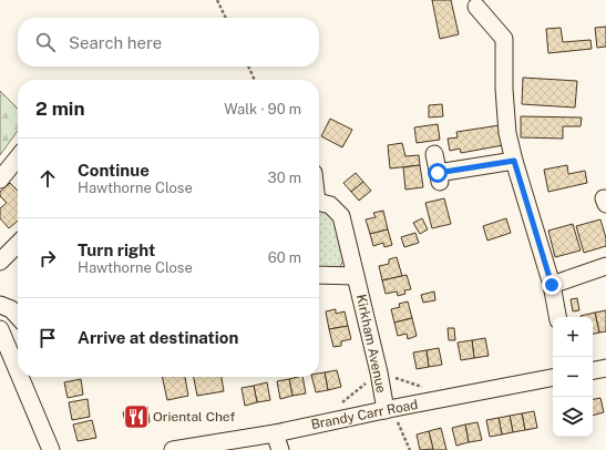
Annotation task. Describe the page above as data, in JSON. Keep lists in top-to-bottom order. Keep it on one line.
{"streets":{"street":["Kirkham Avenue","Brandy Carr Road"]},"crossings":[["Kirkham Avenue","Brandy Carr Road"]],"places":{"restaurant":["Oriental Chef"]},"page":{"search":"Search here","heading":["2 min","Walk · 90 m"],"list":[["Continue","Hawthorne Close","30 m"],["Turn right","Hawthorne Close","60 m"],"Arrive at destination"],"map_buttons":["+","−"]}}
